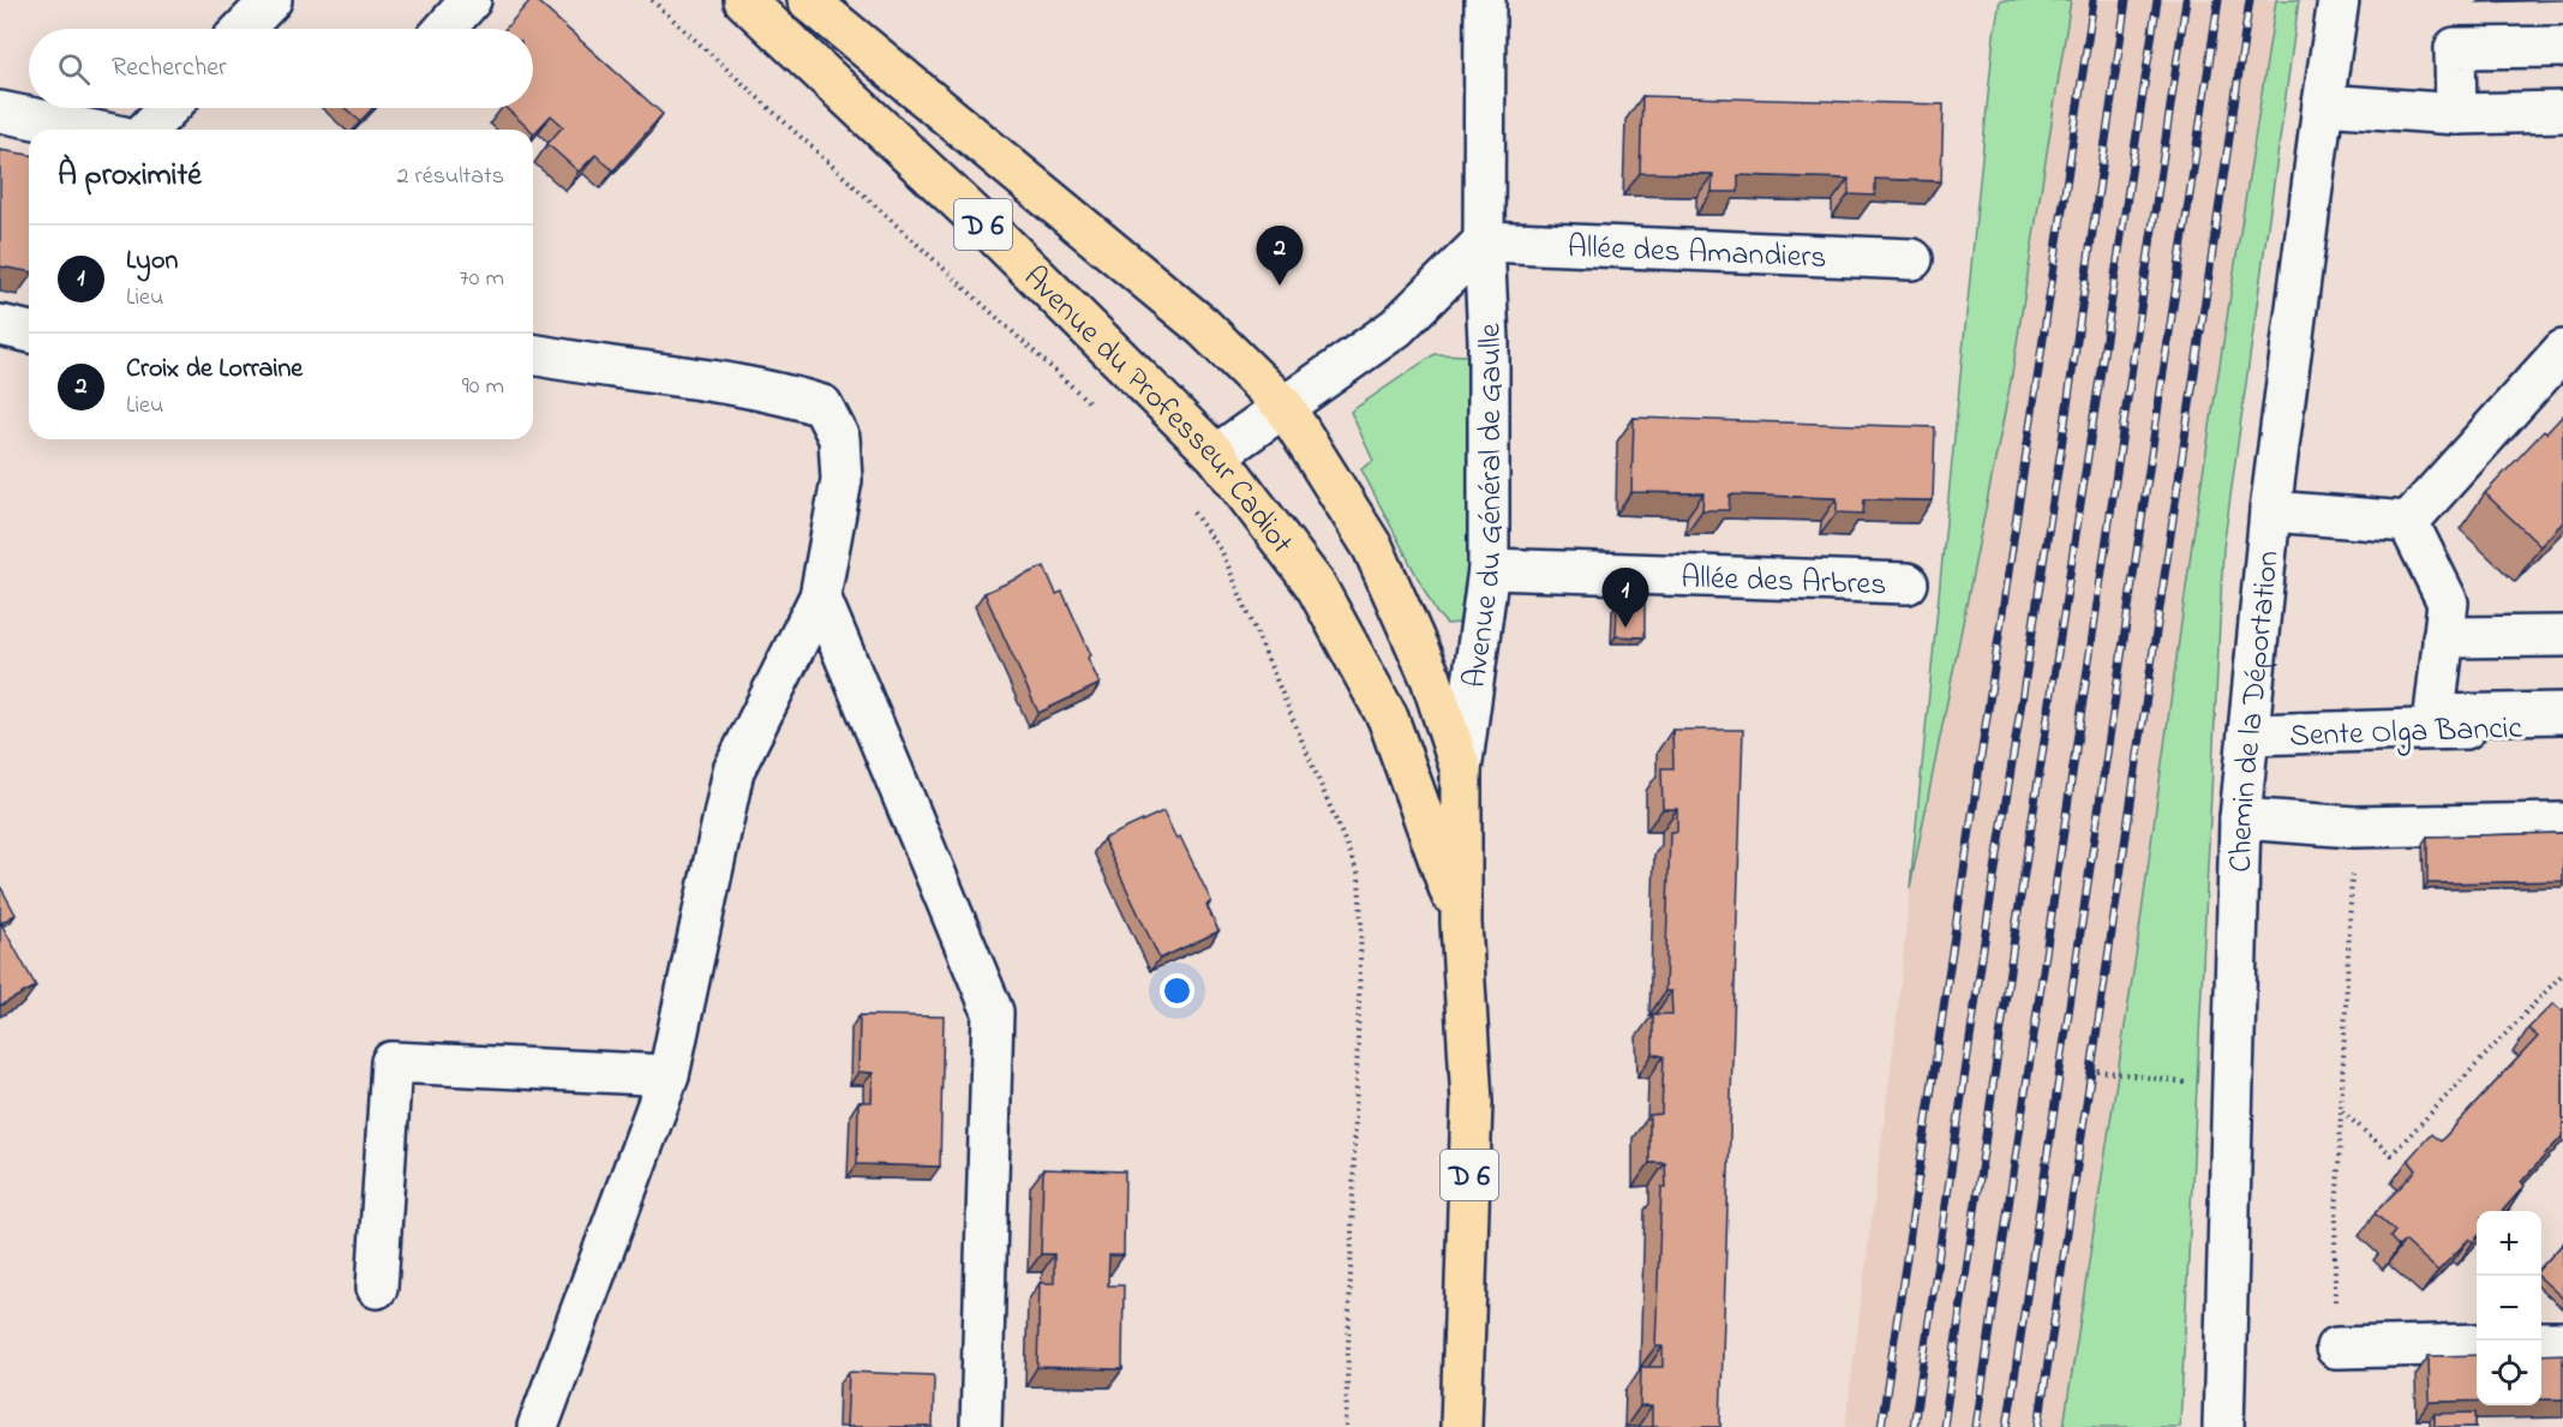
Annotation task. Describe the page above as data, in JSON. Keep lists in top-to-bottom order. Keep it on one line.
{"streets":{"main road":["D 6","Avenue du Professeur Cadiot","Avenue du Général de Gaulle"],"street":["Allée des Amandiers","Allée des Arbres","Chemin de la Déportation","Sente Olga Bancic"]},"crossings":[["D 6","Avenue du Général de Gaulle"],["Allée des Amandiers","Avenue du Général de Gaulle"],["Avenue du Professeur Cadiot","Avenue du Général de Gaulle"],["Avenue du Général de Gaulle","Allée des Arbres"],["Chemin de la Déportation","Sente Olga Bancic"]],"page":{"search":"Rechercher","heading":["À proximité","2 résultats"],"list":[{"mark":"1","name":"Lyon","note":"Lieu","value":"70 m"},{"mark":"2","name":"Croix de Lorraine","note":"Lieu","value":"90 m"}],"pins":["2","1"],"map_buttons":["+","−"]}}
